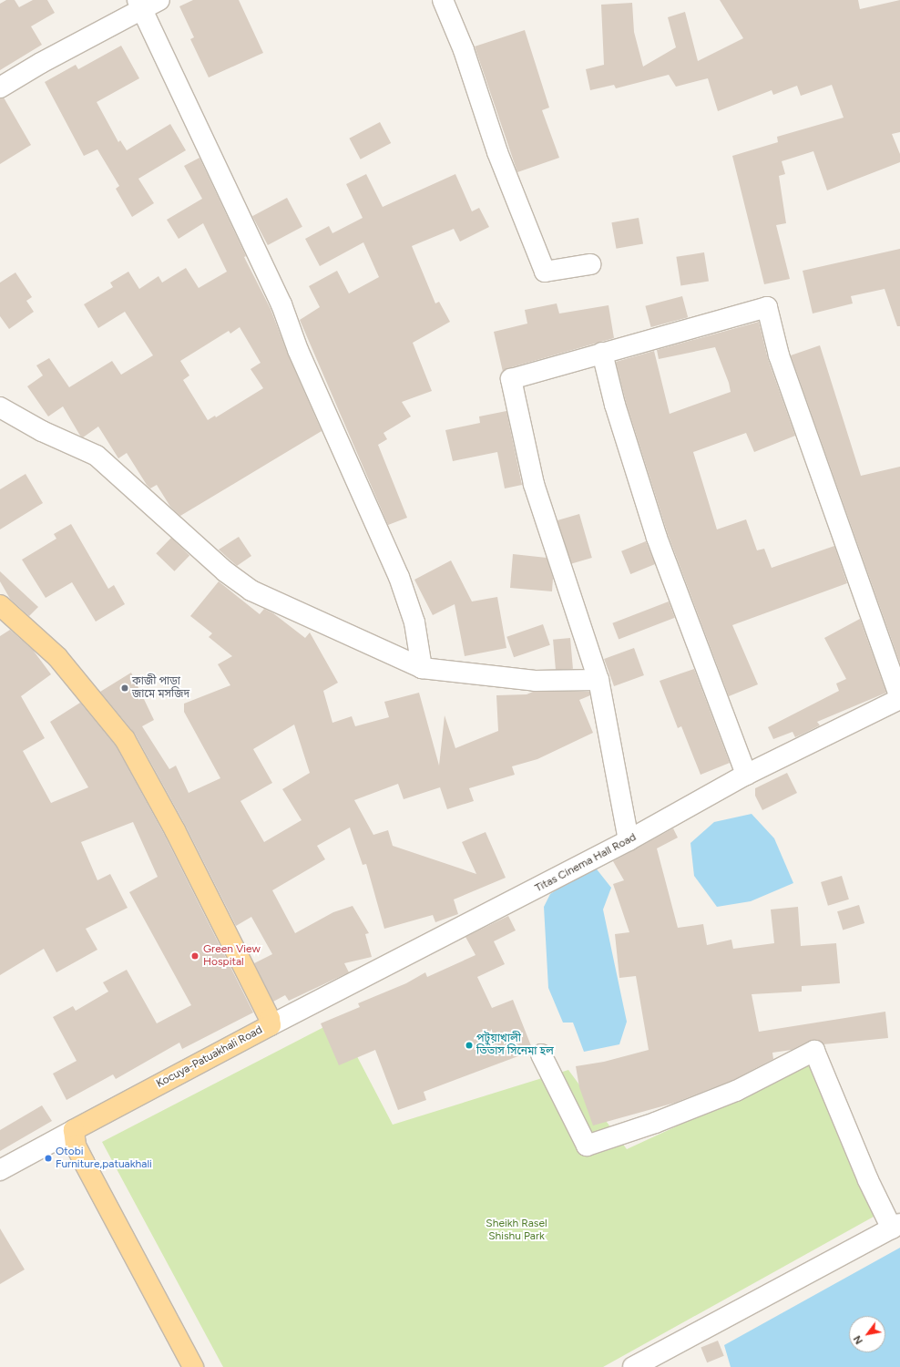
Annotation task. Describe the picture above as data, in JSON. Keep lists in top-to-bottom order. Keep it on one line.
{"streets":{"main road":["Kocuya-Patuakhali Road"],"street":["Titas Cinema Hall Road"]},"crossings":[["Titas Cinema Hall Road","Kocuya-Patuakhali Road"]],"parks":["Sheikh Rasel Shishu Park"],"places":["কাজী পাড়া জামে মসজিদ","Green View Hospital","পটুয়াখালী তিতাস সিনেমা হল","Otobi Furniture,patuakhali"],"north":"bottom left"}
